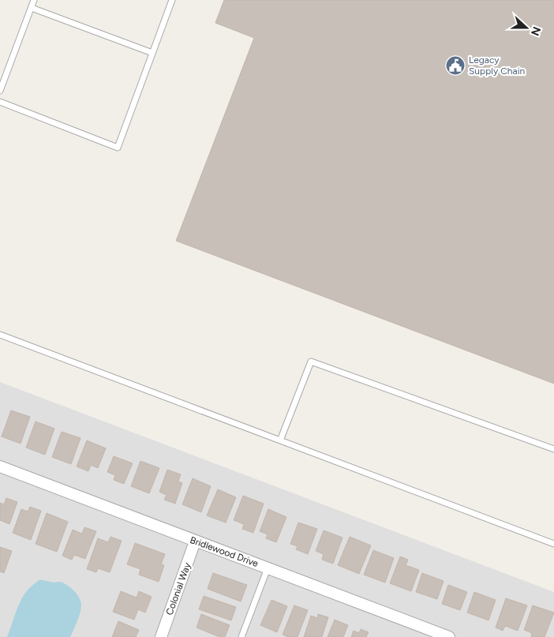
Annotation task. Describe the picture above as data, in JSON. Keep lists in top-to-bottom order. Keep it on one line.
{"streets":{"street":["Bridlewood Drive","Colonial Way"]},"crossings":[["Bridlewood Drive","Colonial Way"]],"places":{"public building":["Legacy Supply Chain"]},"north":"right"}
